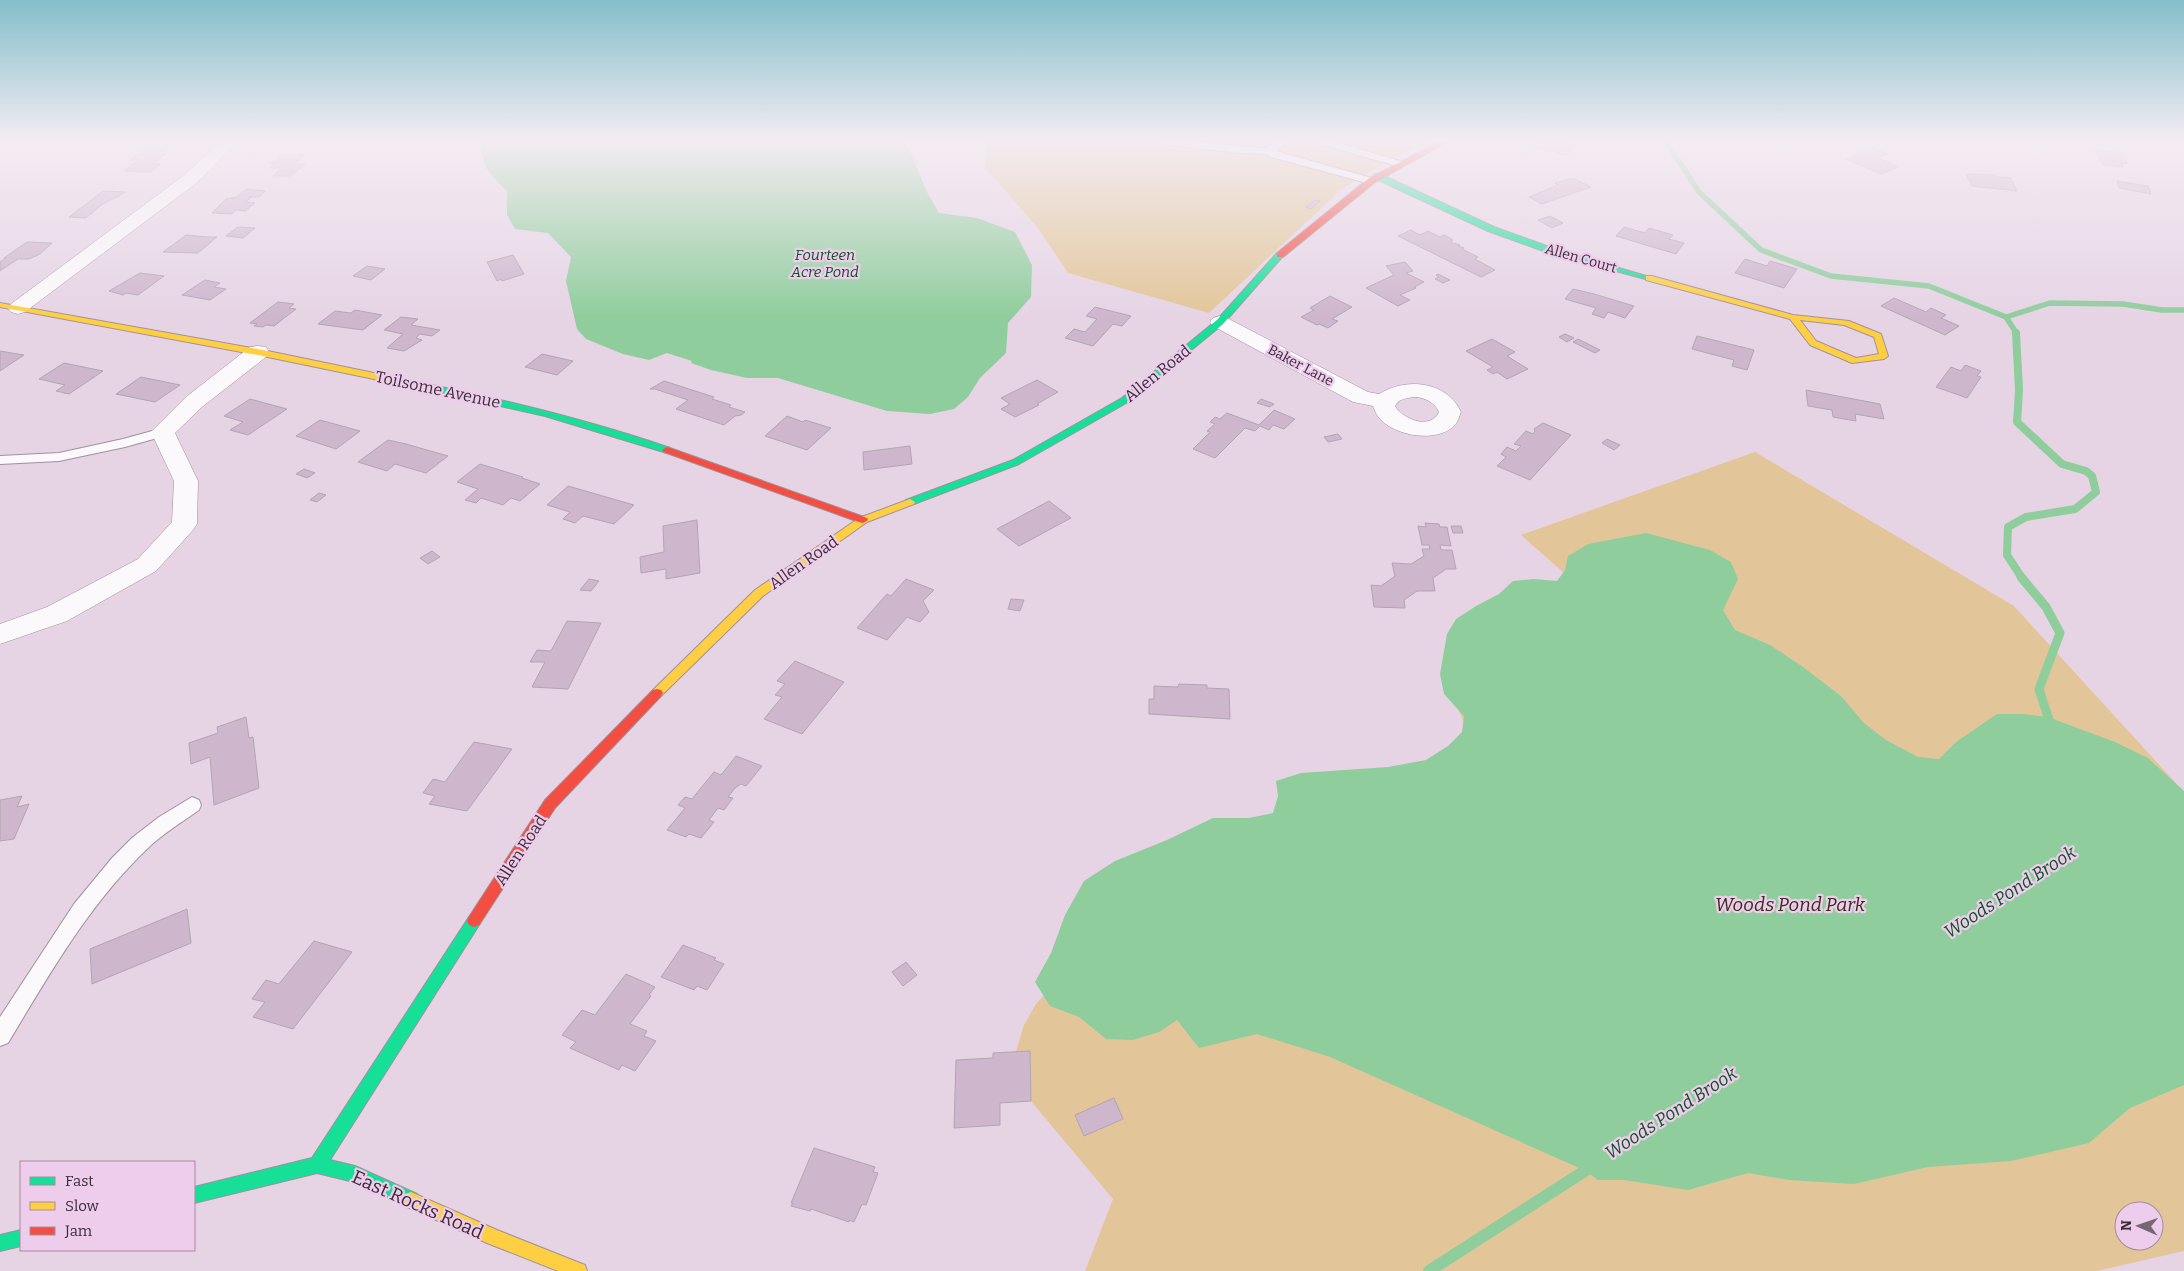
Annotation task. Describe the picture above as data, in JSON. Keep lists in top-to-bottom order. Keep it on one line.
{"streets":{"street":["Allen Court","Baker Lane","Allen Road","Toilsome Avenue","East Rocks Road"]},"crossings":[["Baker Lane","Allen Road"],["Allen Road","Toilsome Avenue"],["Allen Road","East Rocks Road"]],"water":["Fourteen Acre Pond","Woods Pond Brook"],"parks":["Woods Pond Park"],"legend":["Fast","Slow","Jam"],"north":"left"}
